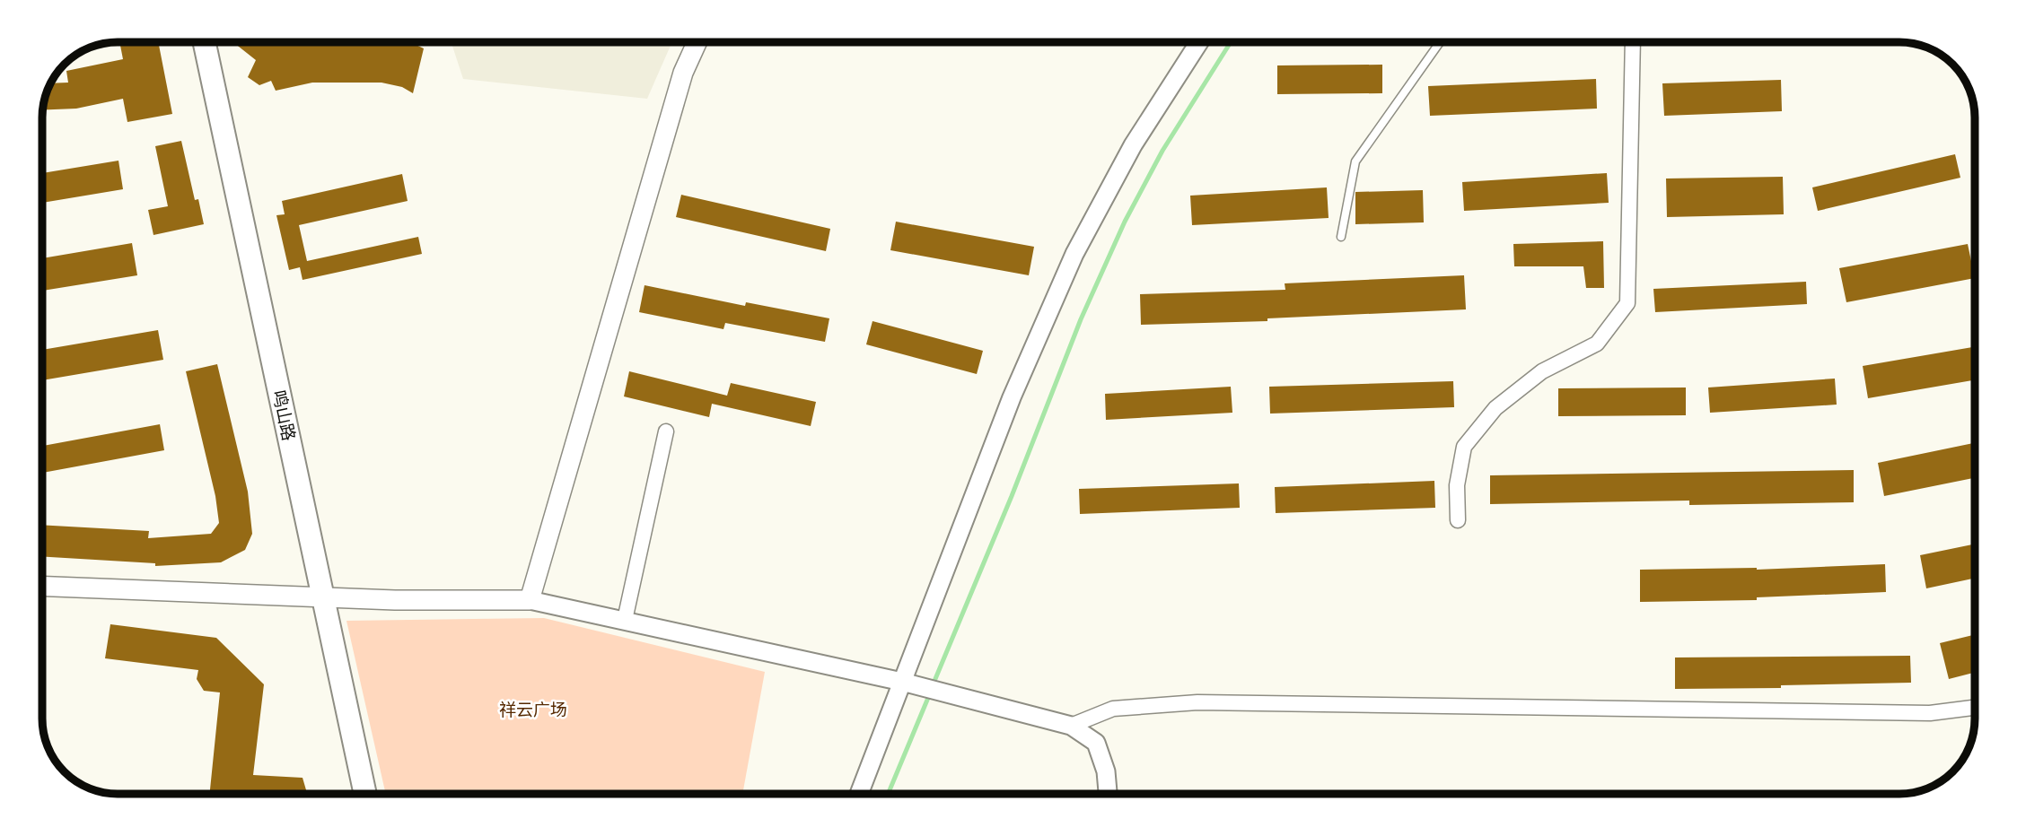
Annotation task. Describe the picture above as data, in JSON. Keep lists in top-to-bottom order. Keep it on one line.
{"streets":{"main road":["鸣山路"]},"parks":["祥云广场"]}
